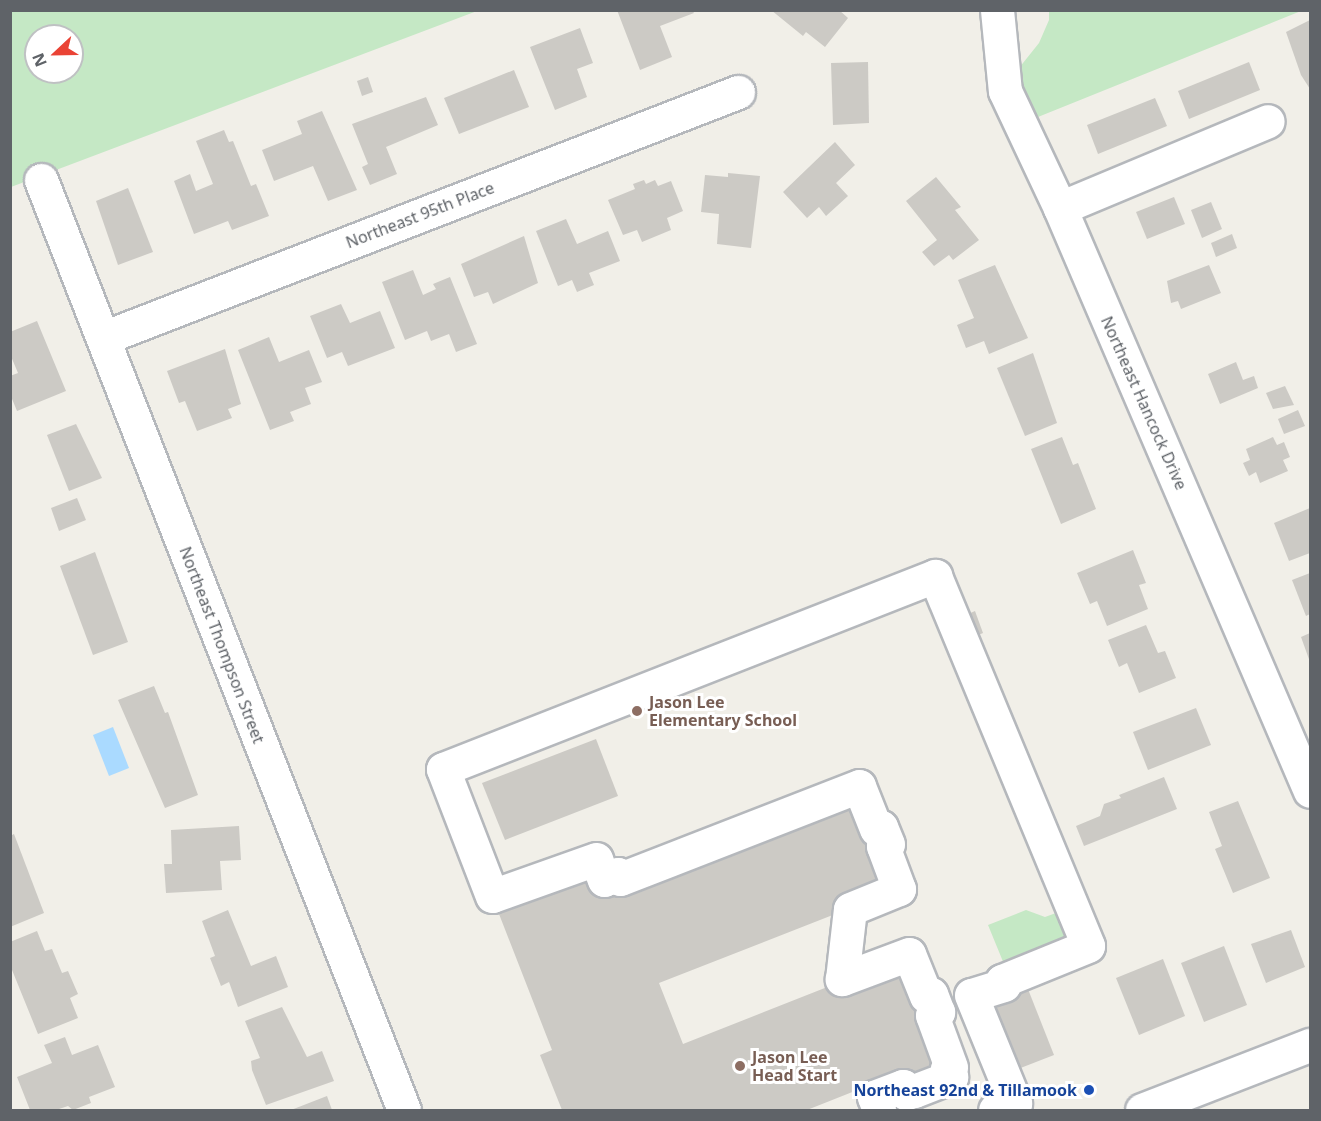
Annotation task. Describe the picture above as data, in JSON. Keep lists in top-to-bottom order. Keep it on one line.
{"streets":{"street":["Northeast 95th Place","Northeast Hancock Drive","Northeast Thompson Street"]},"crossings":[["Northeast 95th Place","Northeast Thompson Street"]],"places":["Jason Lee Elementary School","Jason Lee Head Start","Northeast 92nd & Tillamook"],"north":"left"}
